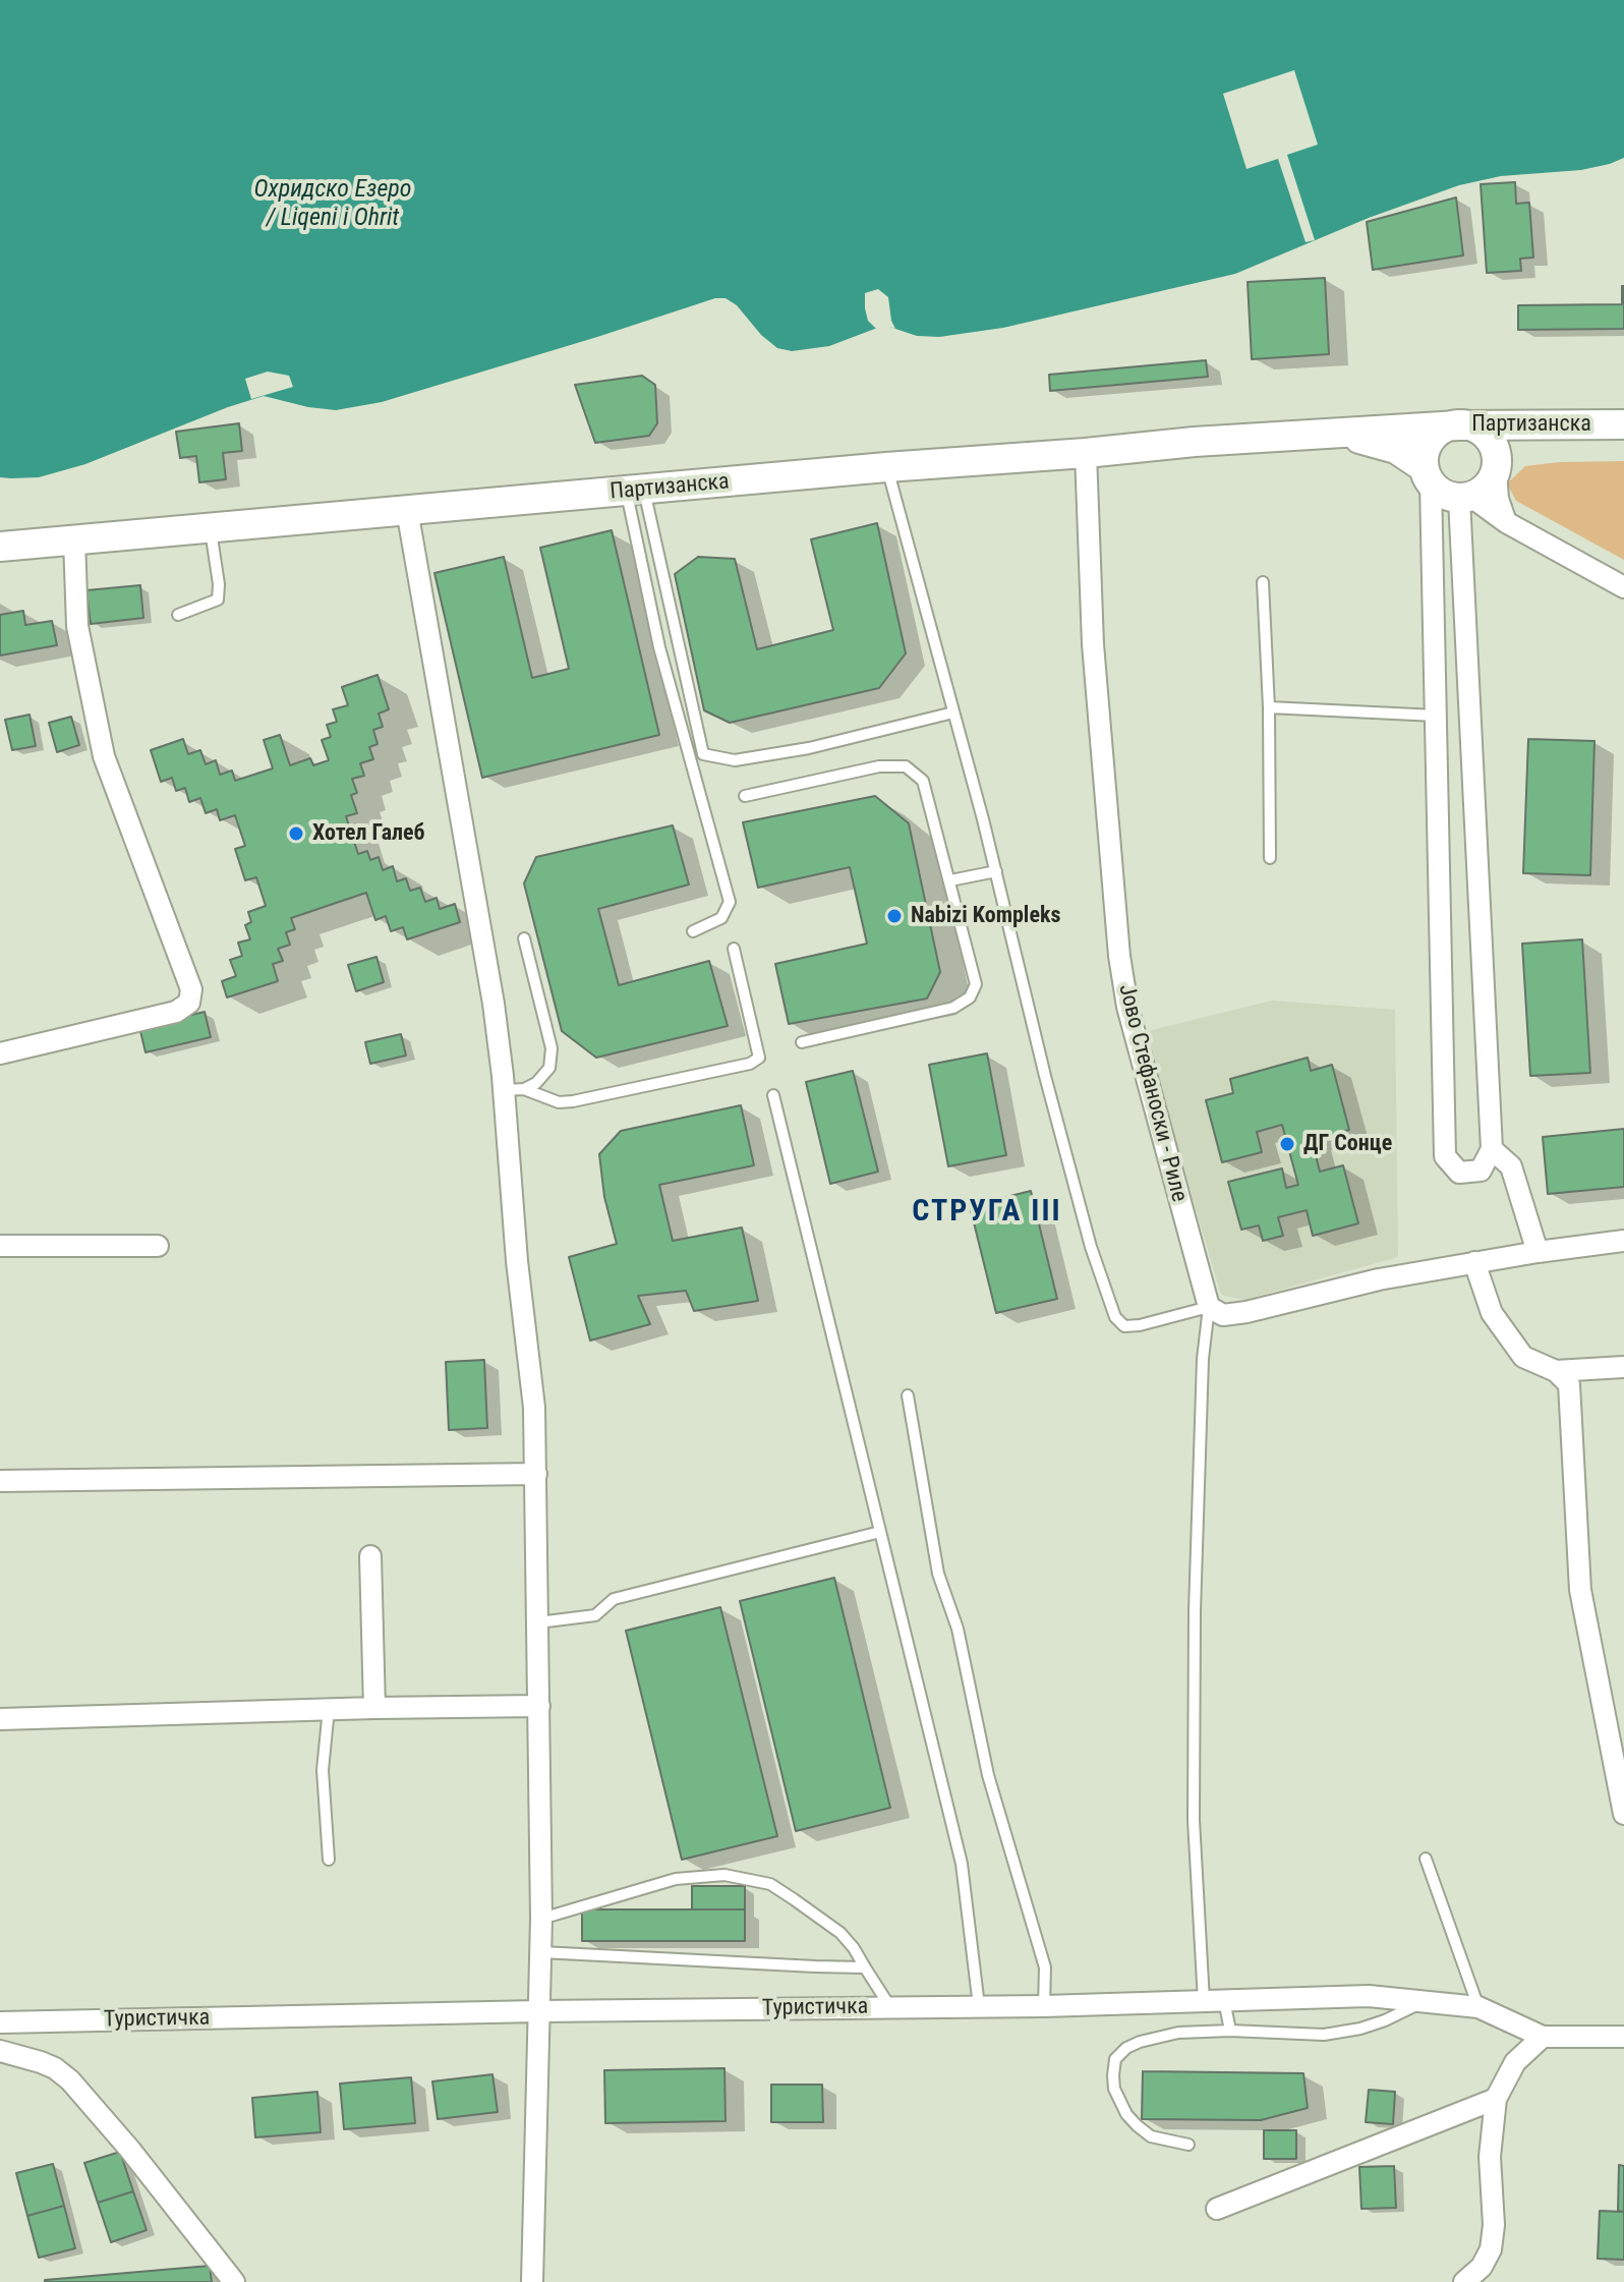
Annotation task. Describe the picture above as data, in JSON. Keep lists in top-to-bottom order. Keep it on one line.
{"streets":{"main road":["Партизанска"],"street":["Јово Стефаноски - Риле","Туристичка"]},"crossings":[["Партизанска","Јово Стефаноски - Риле"]],"districts":["СТРУГА III"],"water":["Охридско Езеро / Liqeni i Ohrit"],"places":["Хотел Галеб","Nabizi Kompleks","ДГ Сонце"]}
